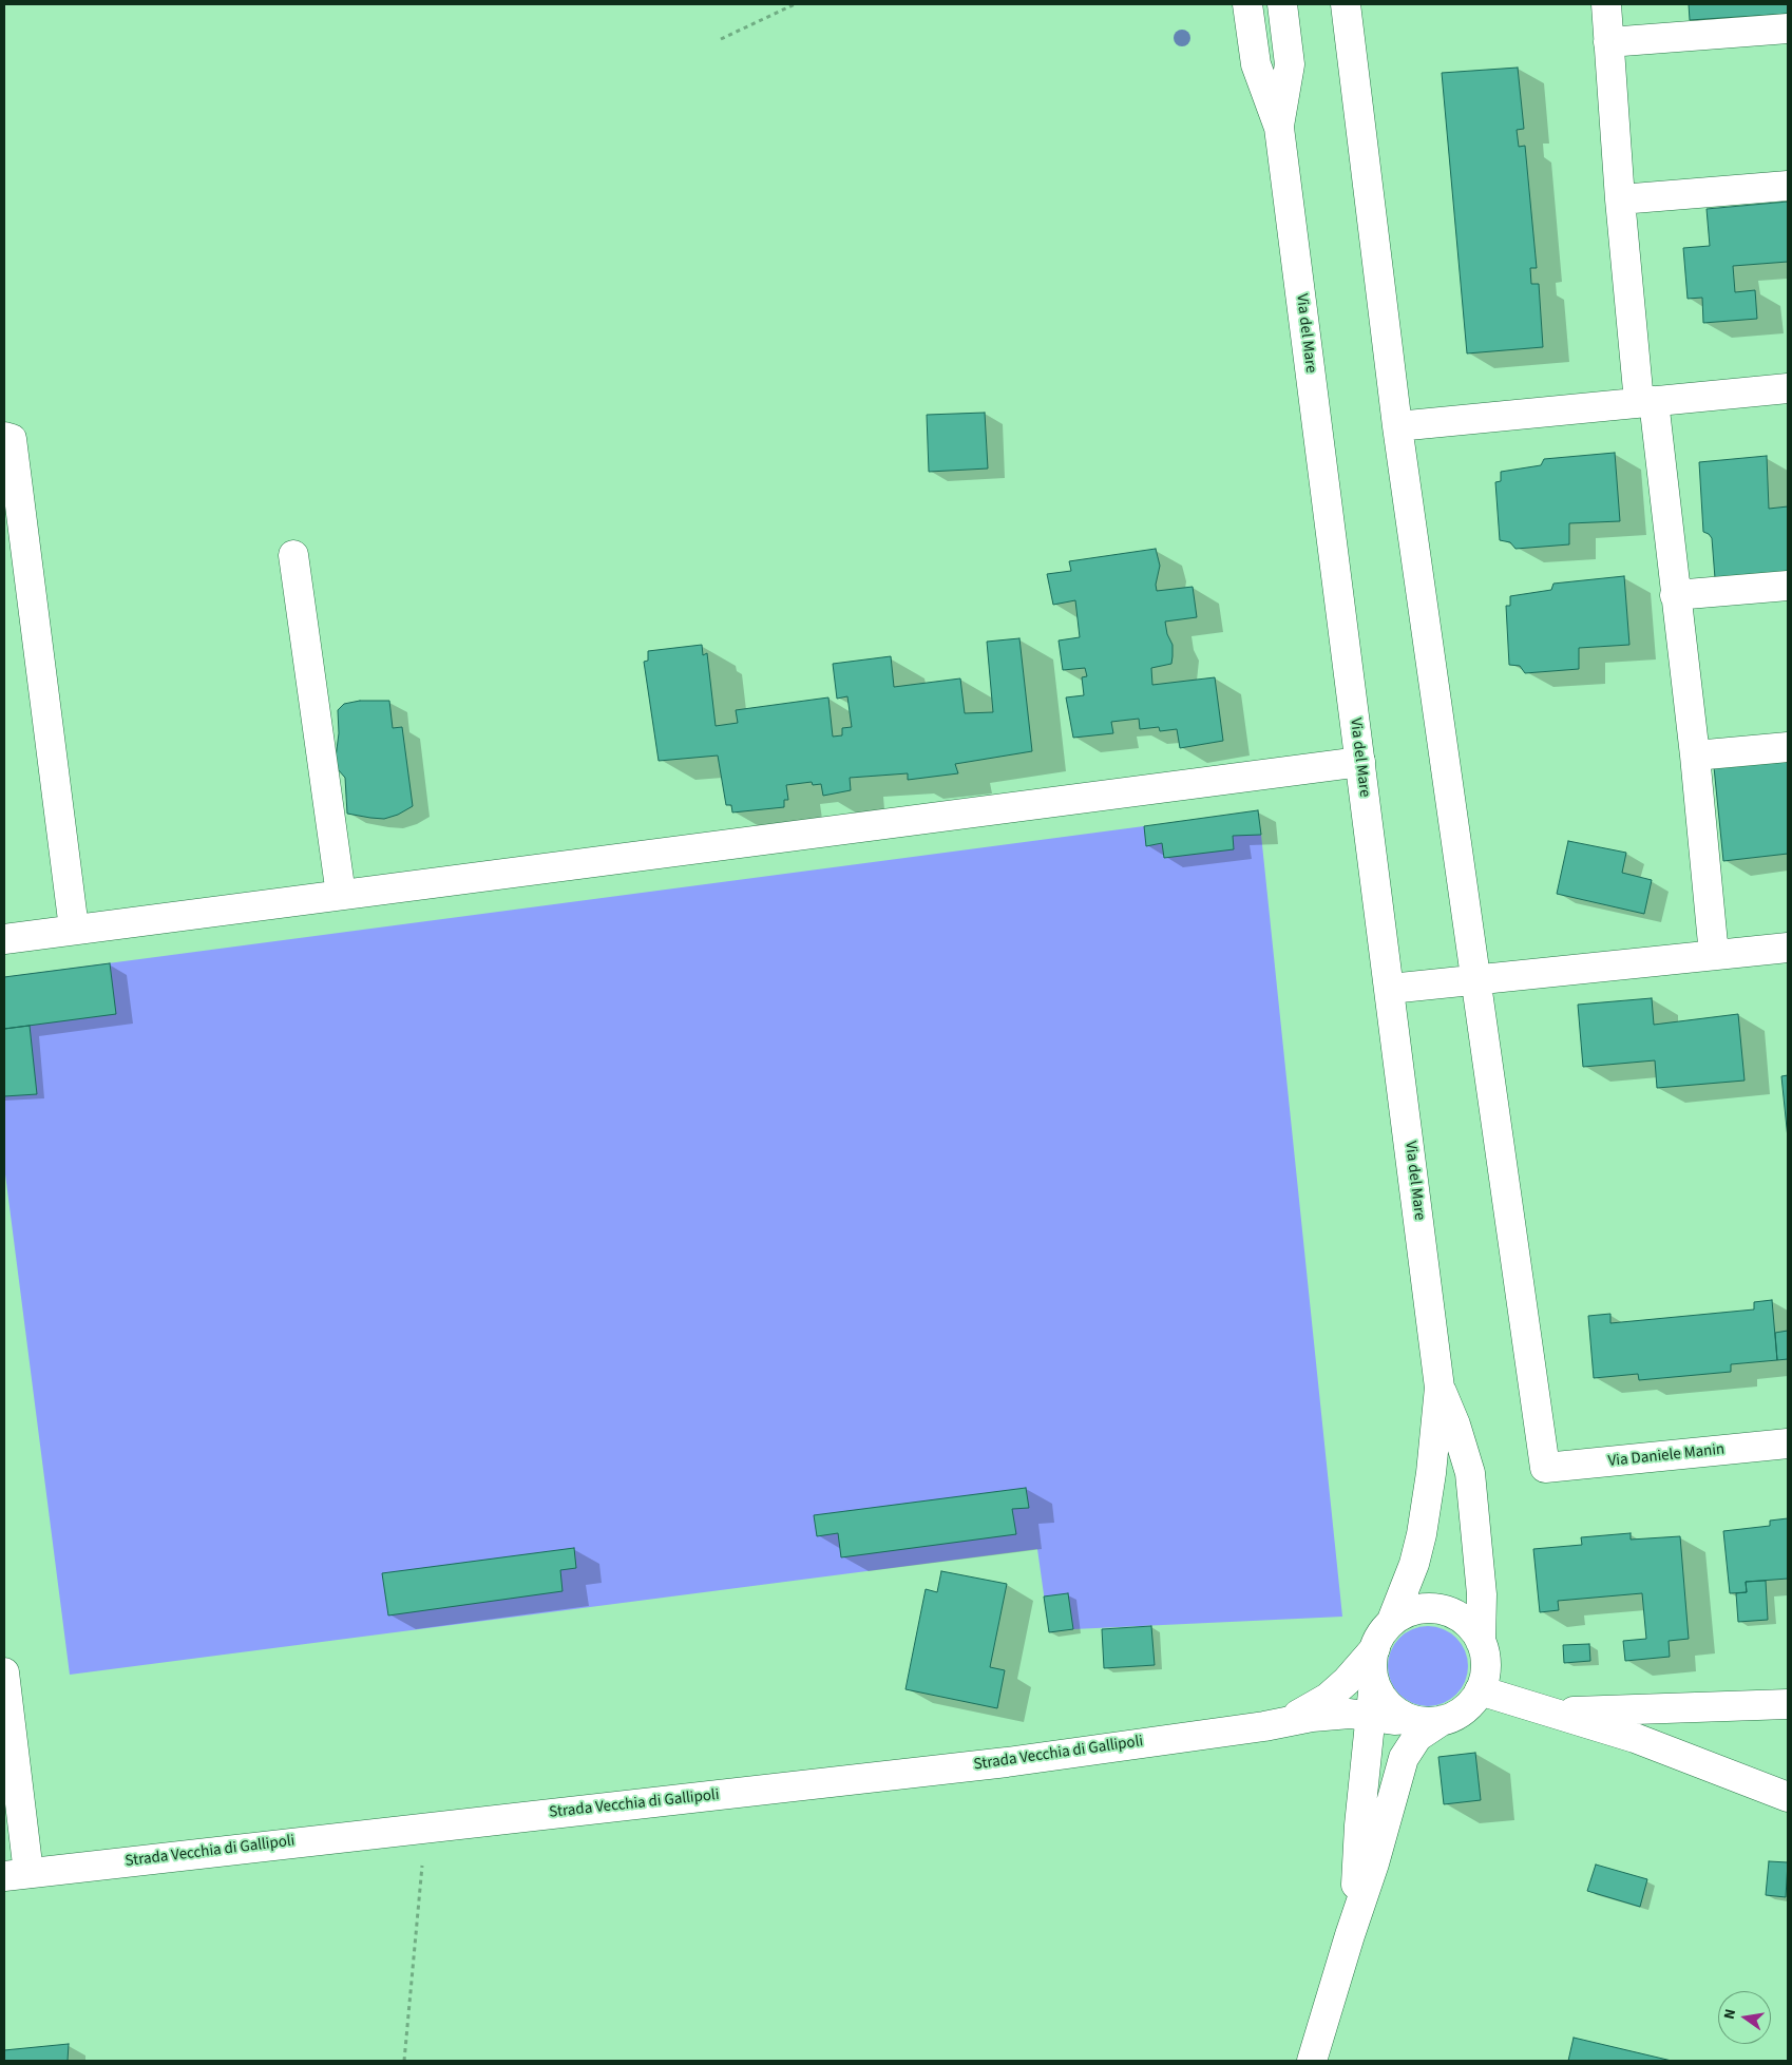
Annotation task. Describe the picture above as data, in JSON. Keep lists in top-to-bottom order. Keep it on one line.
{"streets":{"street":["Via del Mare","Via Daniele Manin","Strada Vecchia di Gallipoli"]},"crossings":[["Via del Mare","Strada Vecchia di Gallipoli"]],"north":"left"}
